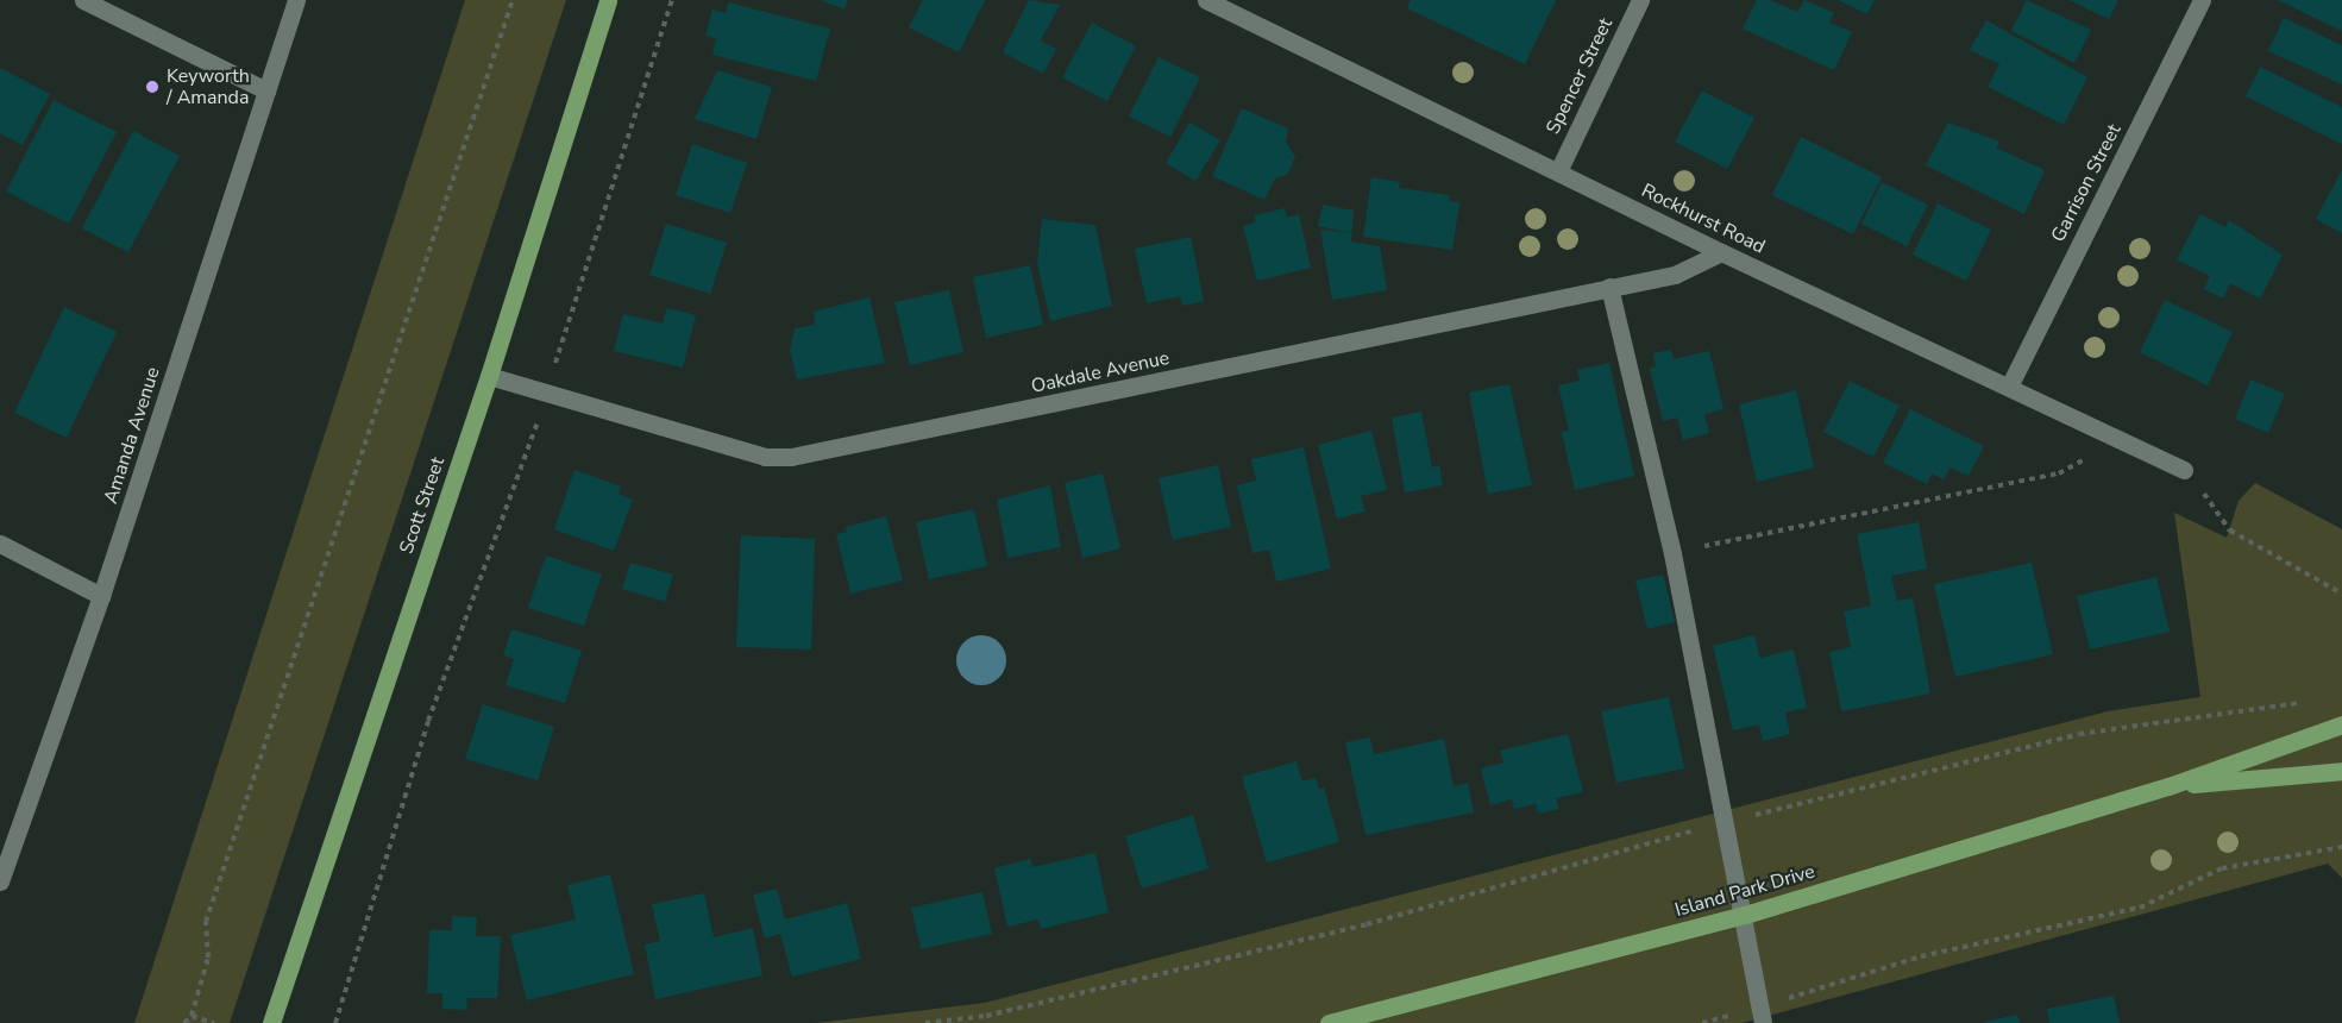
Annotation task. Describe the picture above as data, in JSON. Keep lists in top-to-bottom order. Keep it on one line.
{"streets":{"main road":["Scott Street","Island Park Drive"],"street":["Spencer Street","Garrison Street","Rockhurst Road","Oakdale Avenue","Amanda Avenue"]},"crossings":[["Spencer Street","Rockhurst Road"],["Garrison Street","Rockhurst Road"],["Rockhurst Road","Oakdale Avenue"],["Oakdale Avenue","Scott Street"]],"places":["Keyworth / Amanda"]}
